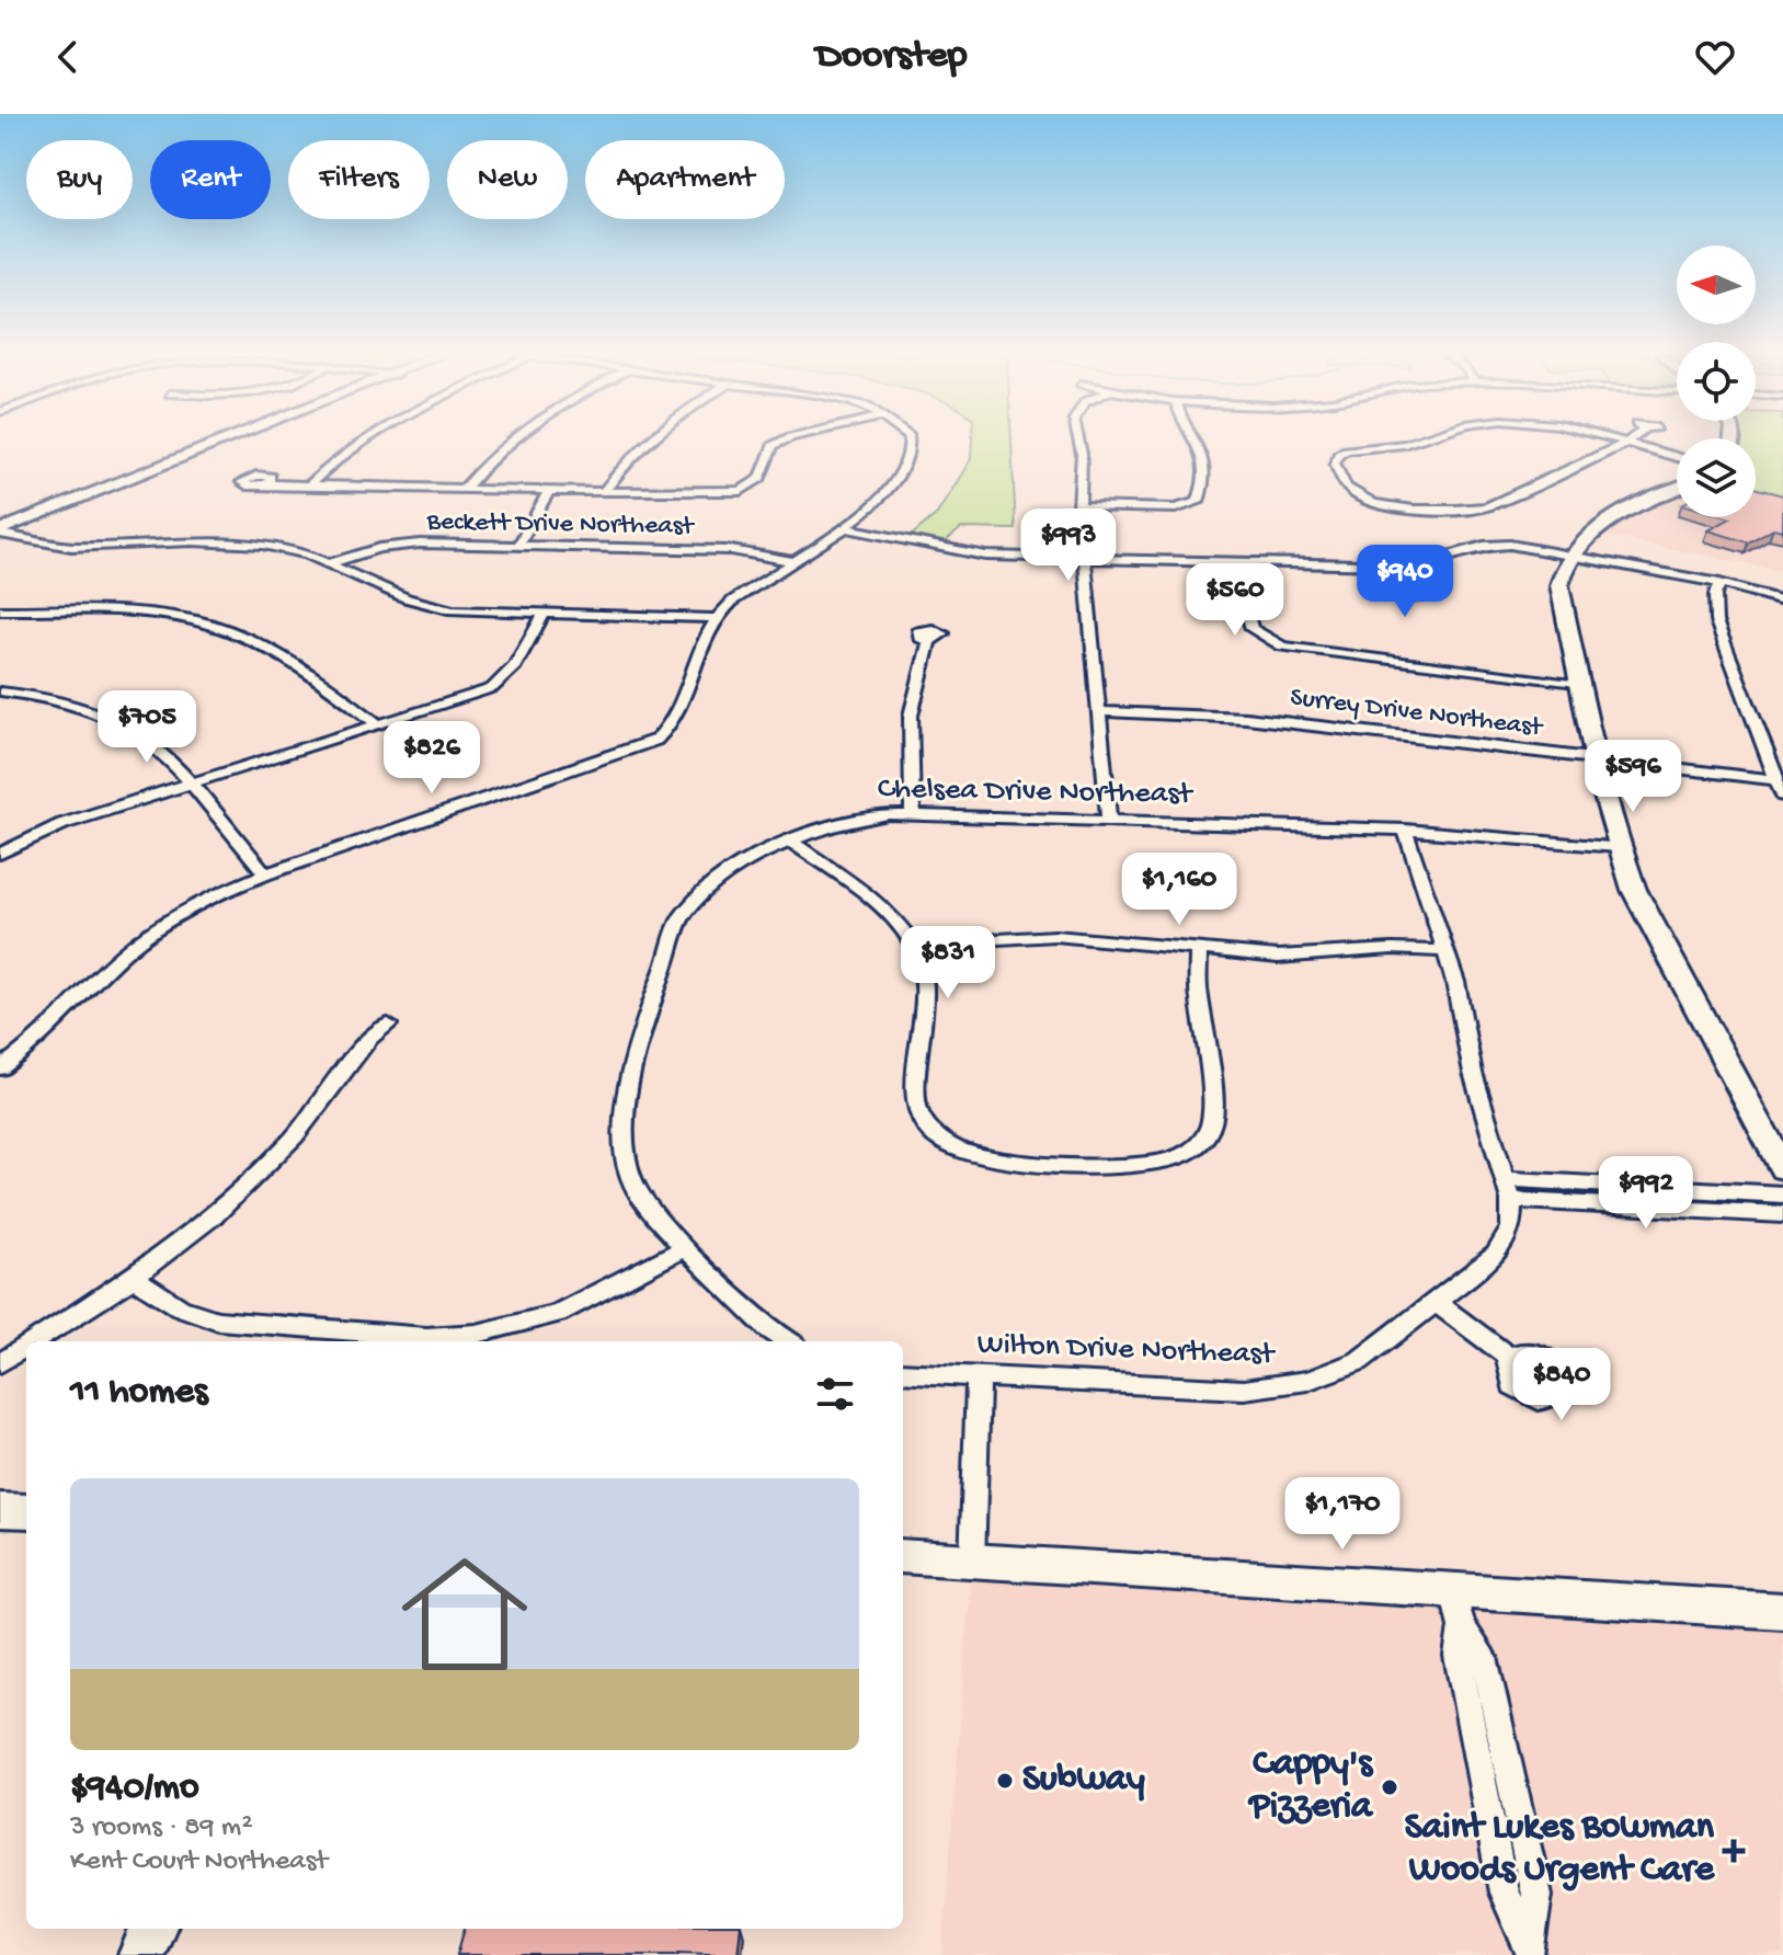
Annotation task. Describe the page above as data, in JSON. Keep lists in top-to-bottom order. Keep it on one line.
{"streets":{"street":["Beckett Drive Northeast","Surrey Drive Northeast","Chelsea Drive Northeast","Wilton Drive Northeast"]},"crossings":[["Chelsea Drive Northeast","Wilton Drive Northeast"]],"places":{"other":["Subway","Cappy's Pizzeria"],"health":["Saint Lukes Bowman Woods Urgent Care"]},"north":"left","page":{"header":"Doorstep","chip":["Buy","Rent","Filters","New","Apartment"],"price":["$993","$940","$560","$705","$826","$596","$1,160","$831","$992","$840","$1,170"],"heading":"11 homes","list":[{"name":"$940/mo","note":"3 rooms · 89 m² · Kent Court Northeast"}]}}
